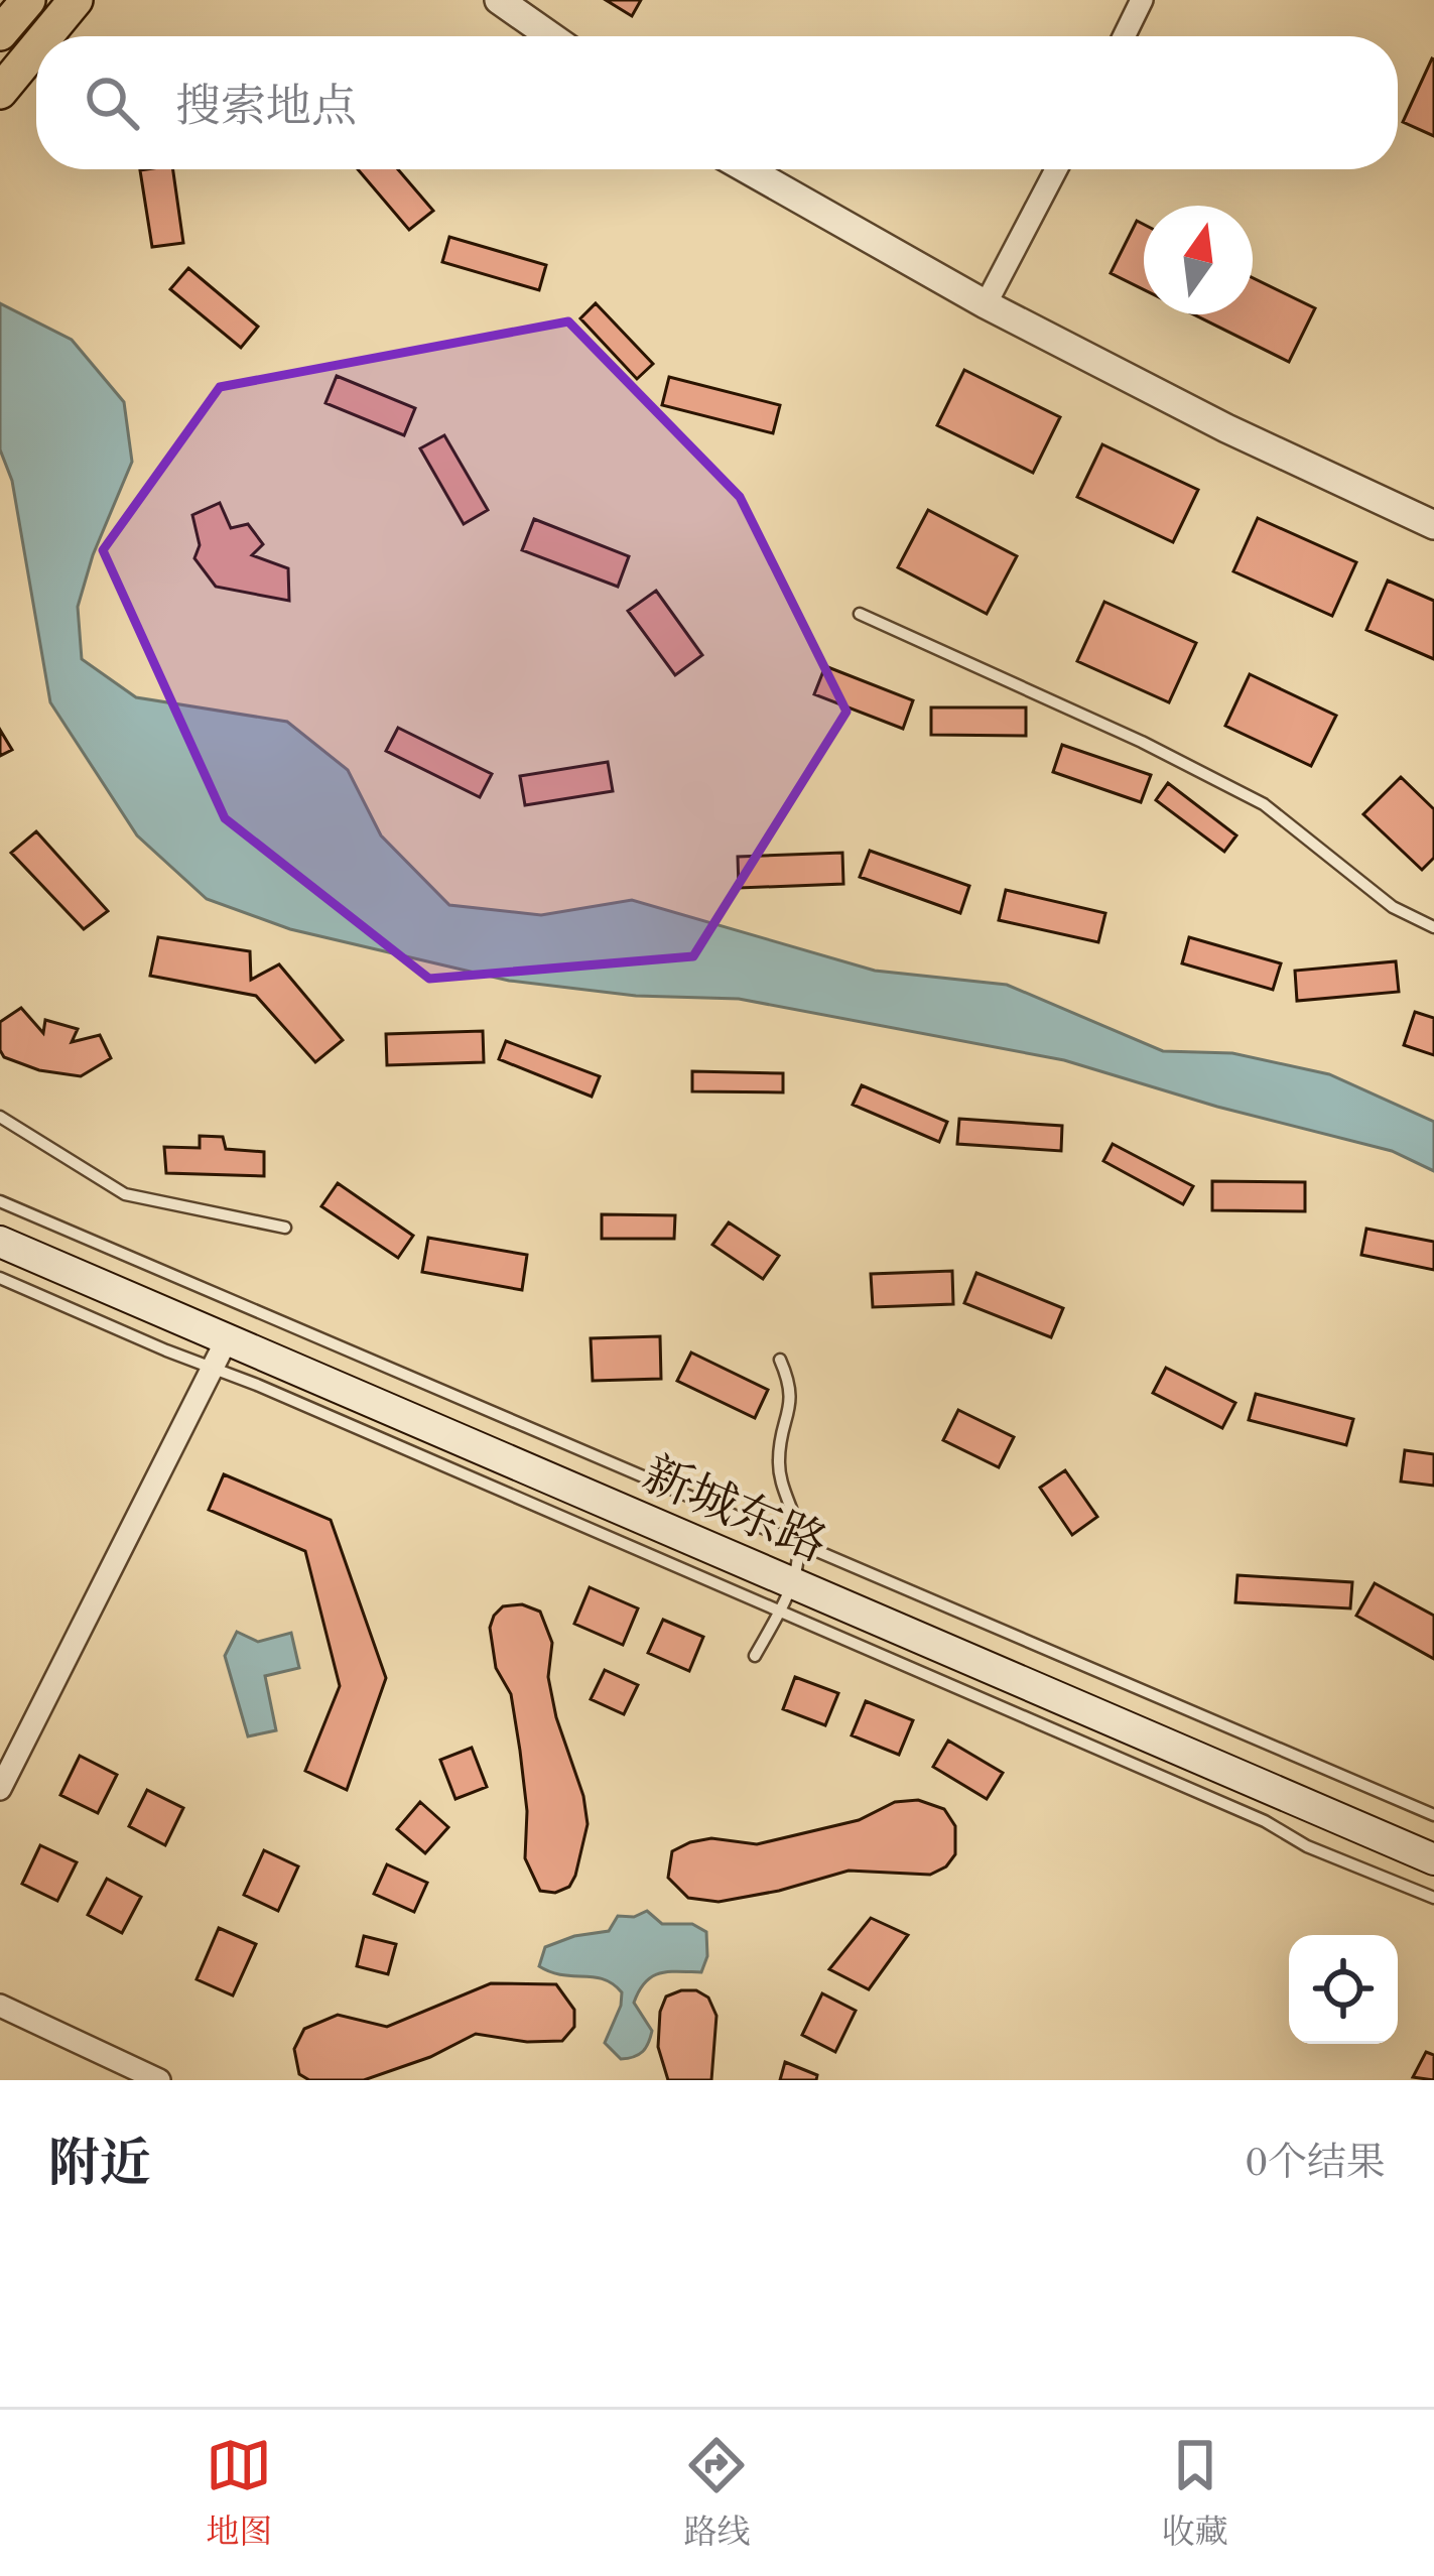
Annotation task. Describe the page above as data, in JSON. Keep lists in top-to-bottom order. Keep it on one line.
{"streets":{"main road":["新城东路"]},"north":"top","page":{"search":"搜索地点","heading":["附近","0个结果"],"nav":["地图","路线","收藏"]}}
